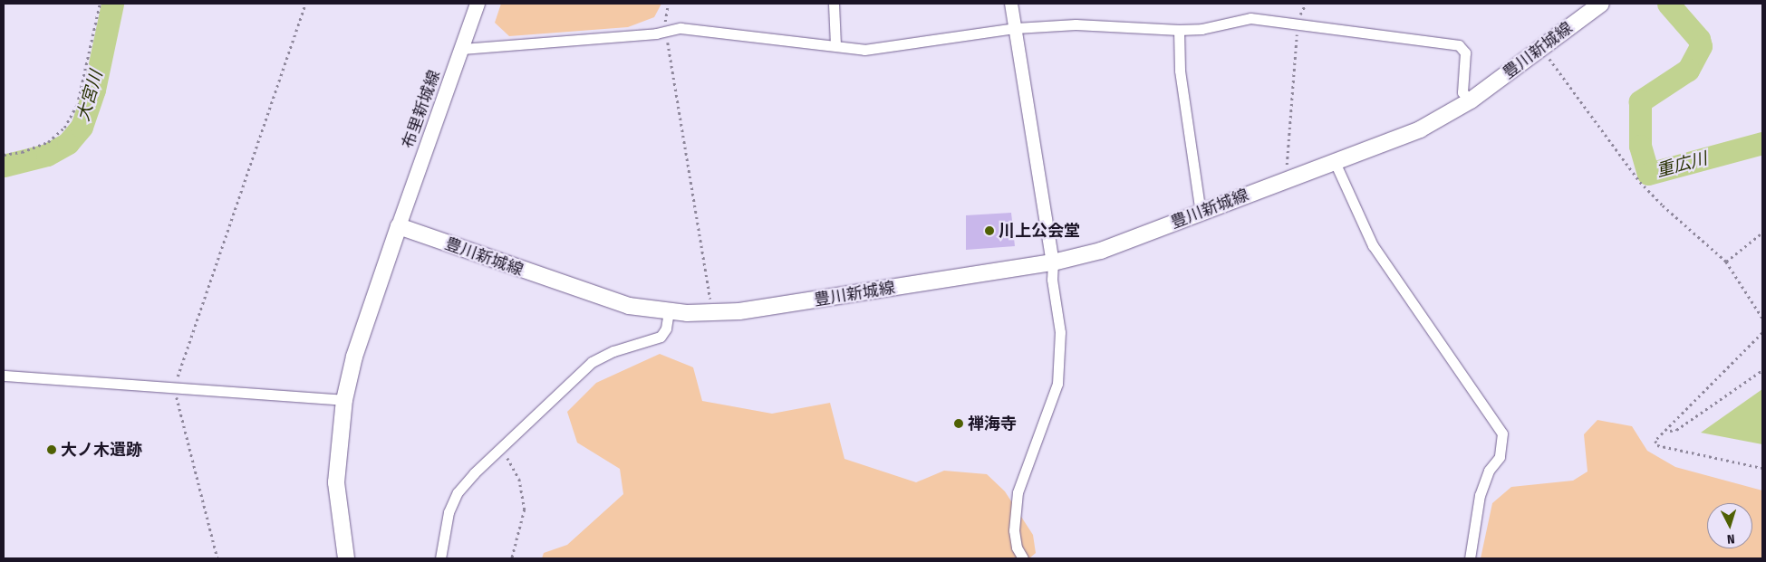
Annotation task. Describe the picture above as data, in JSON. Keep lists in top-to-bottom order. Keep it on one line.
{"streets":{"main road":["豊川新城線","布里新城線"]},"crossings":[["豊川新城線","布里新城線"]],"water":["大宮川","重広川"],"places":["川上公会堂","禅海寺","大ノ木遺跡"],"north":"bottom"}
